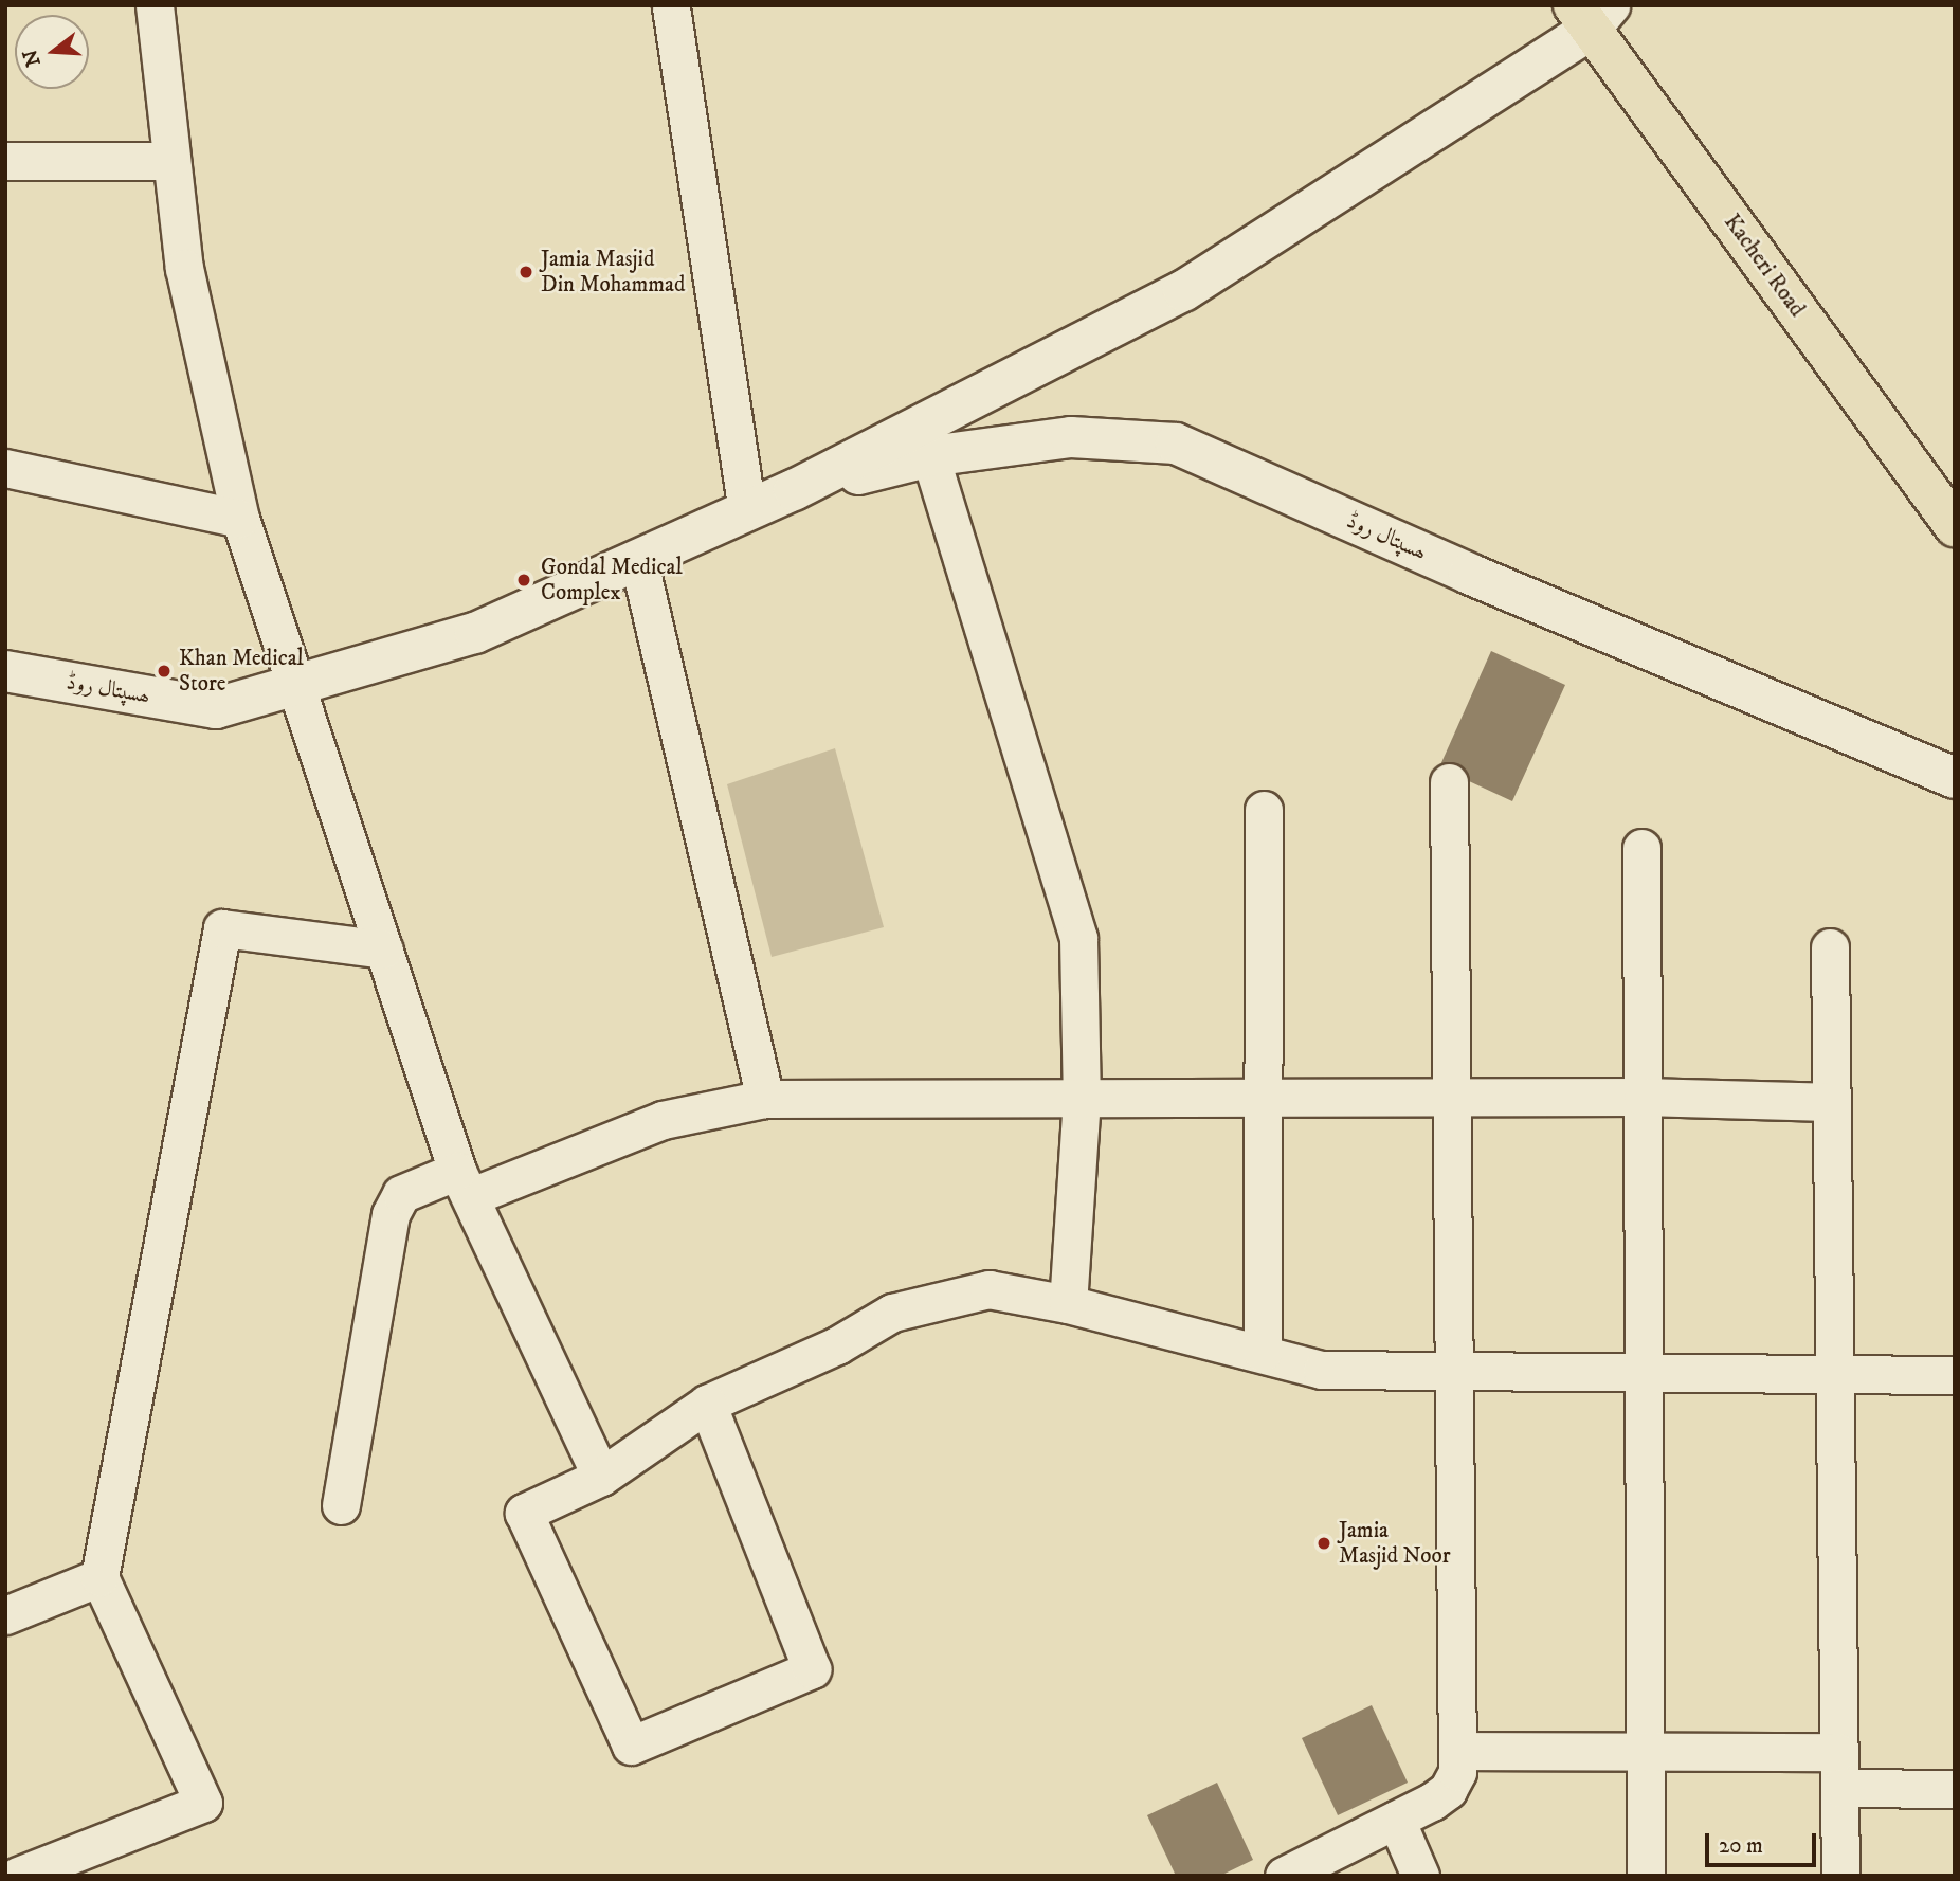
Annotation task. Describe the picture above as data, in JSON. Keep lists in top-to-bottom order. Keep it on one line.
{"streets":{"main road":["Kacheri Road","ھسپتال روڈ"]},"places":["Jamia Masjid Din Mohammad","Gondal Medical Complex","Khan Medical Store","Jamia Masjid Noor"],"scale_bar":"20 m","north":"left"}
